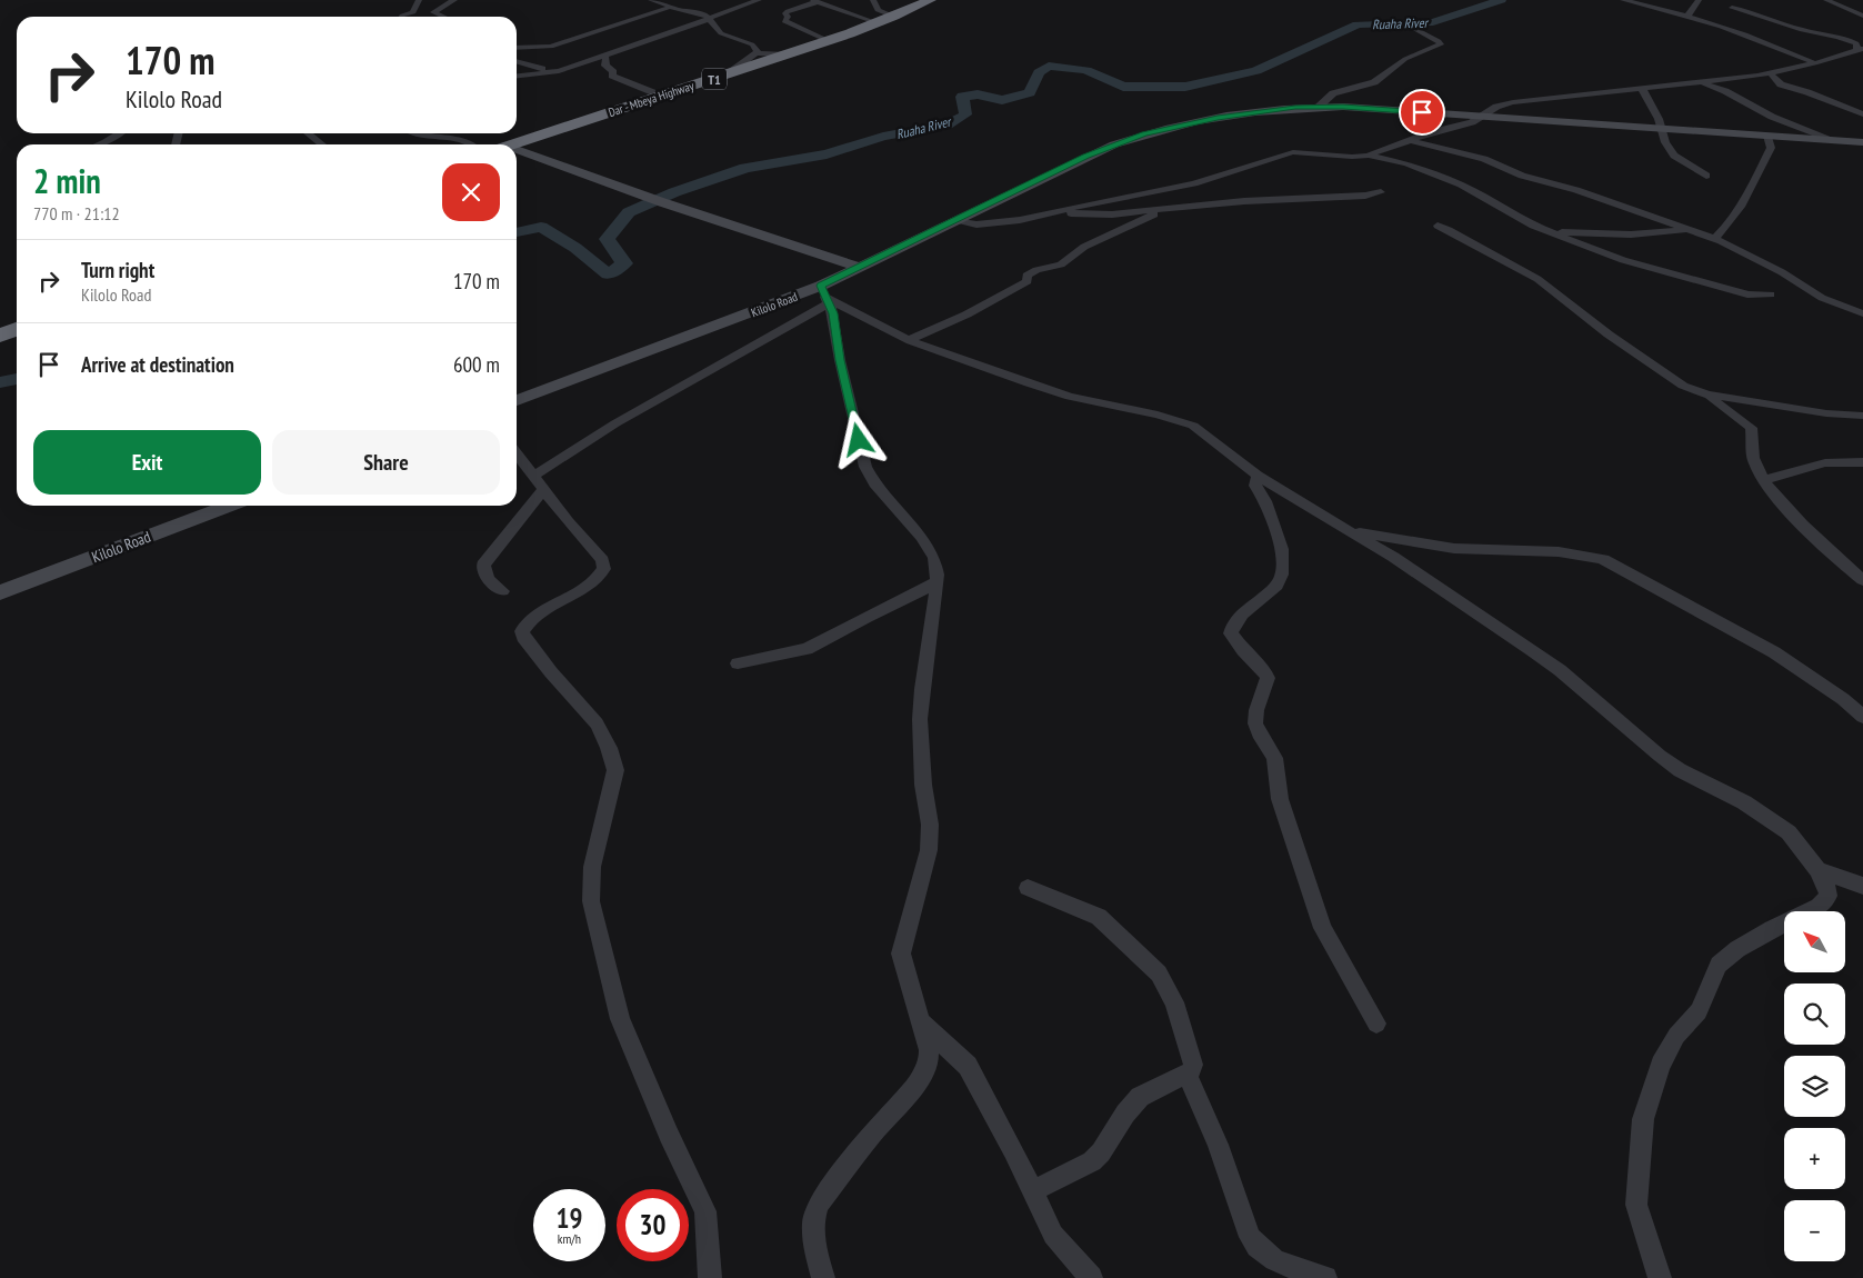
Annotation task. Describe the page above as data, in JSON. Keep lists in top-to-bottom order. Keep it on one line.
{"streets":{"highway":["T1","Dar - Mbeya Highway"],"main road":["Kilolo Road"]},"water":["Ruaha River"],"north":"top left","page":{"turn":["170 m","Kilolo Road"],"heading":["2 min","770 m · 21:12"],"list":[{"name":"Turn right","note":"Kilolo Road","value":"170 m"},{"name":"Arrive at destination","value":"600 m"}],"buttons":["Exit","Share"],"map_buttons":["+","−"],"speed":"19 km/h","limit":"30"}}
